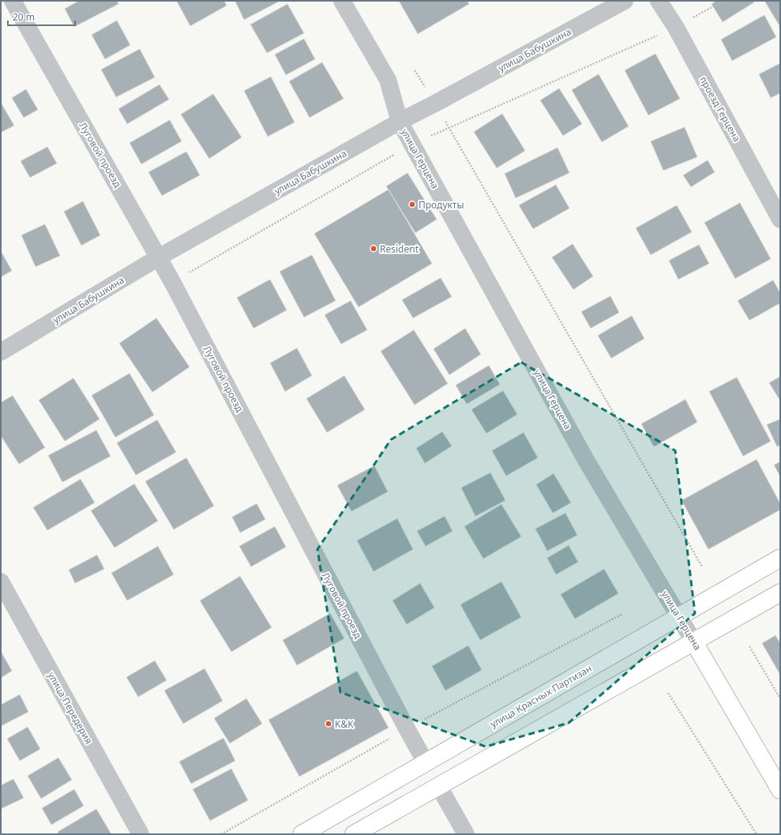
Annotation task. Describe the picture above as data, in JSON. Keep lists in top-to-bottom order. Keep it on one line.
{"streets":{"main road":["улица Герцена","улица Красных Партизан"],"street":["улица Бабушкина","проезд Герцена","Луговой проезд","улица Передерия"]},"crossings":[["улица Бабушкина","Луговой проезд"],["улица Бабушкина","улица Герцена"],["Луговой проезд","улица Красных Партизан"],["улица Герцена","улица Красных Партизан"]],"places":["Продукты","Resident","K&K"],"scale_bar":"20 m"}
